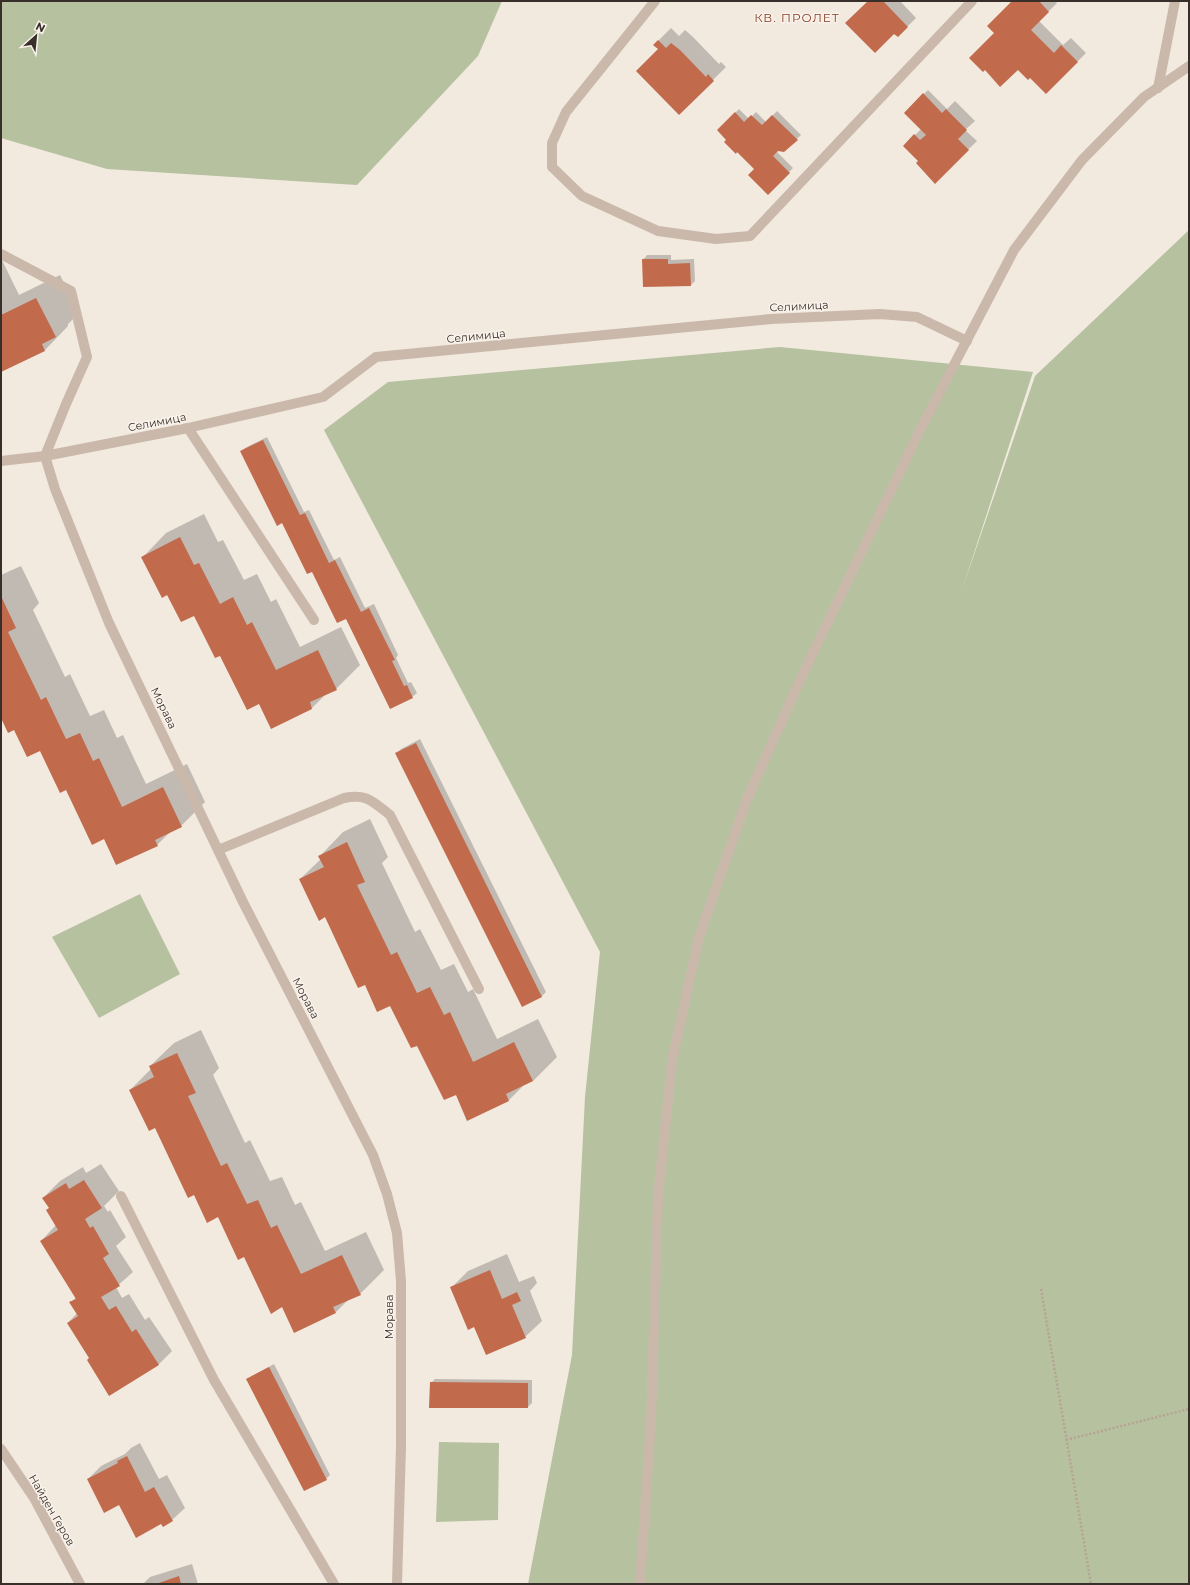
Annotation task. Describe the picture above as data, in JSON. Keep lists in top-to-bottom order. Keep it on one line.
{"streets":{"street":["Селимица","Морава","Найден Геров"]},"crossings":[["Селимица","Морава"]],"districts":["КВ. ПРОЛЕТ"],"north":"top right"}
